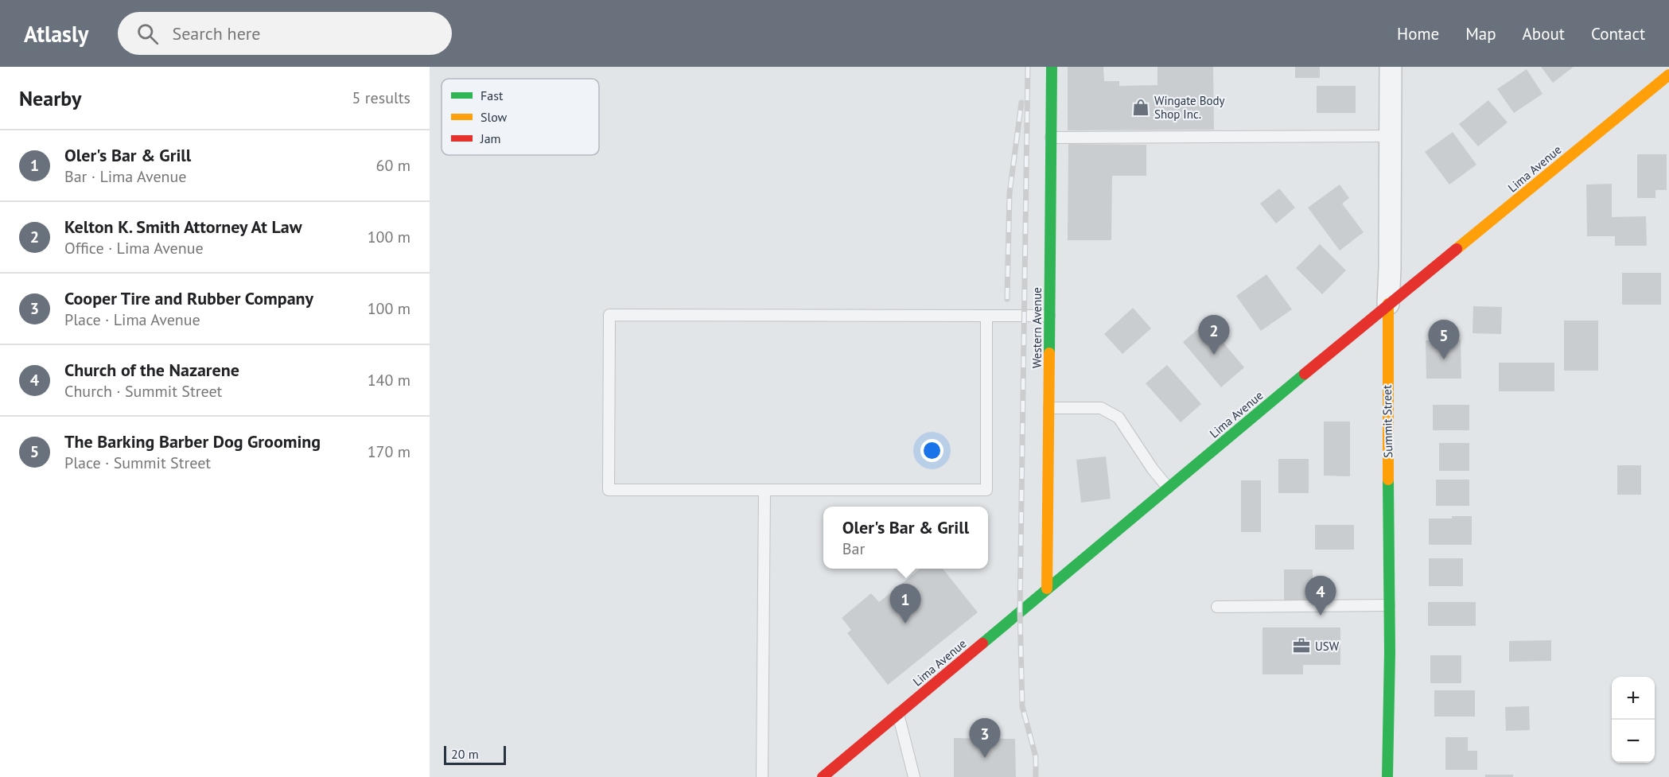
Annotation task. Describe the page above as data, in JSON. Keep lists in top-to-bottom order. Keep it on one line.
{"streets":{"main road":["Lima Avenue","Western Avenue","Summit Street"]},"crossings":[["Lima Avenue","Western Avenue"],["Lima Avenue","Summit Street"]],"places":{"shop":["Wingate Body Shop Inc."],"office":["USW"]},"legend":["Fast","Slow","Jam"],"scale_bar":"20 m","page":{"header":"Atlasly","search":"Search here","nav":["Home","Map","About","Contact"],"heading":["Nearby","5 results"],"list":[{"mark":"1","name":"Oler's Bar & Grill","note":"Bar · Lima Avenue","value":"60 m"},{"mark":"2","name":"Kelton K. Smith Attorney At Law","note":"Office · Lima Avenue","value":"100 m"},{"mark":"3","name":"Cooper Tire and Rubber Company","note":"Place · Lima Avenue","value":"100 m"},{"mark":"4","name":"Church of the Nazarene","note":"Church · Summit Street","value":"140 m"},{"mark":"5","name":"The Barking Barber Dog Grooming","note":"Place · Summit Street","value":"170 m"}],"pins":["2","5","4","1","3"],"popup":["Oler's Bar & Grill","Bar"],"map_buttons":["+","−"],"scale":"20 m"}}
